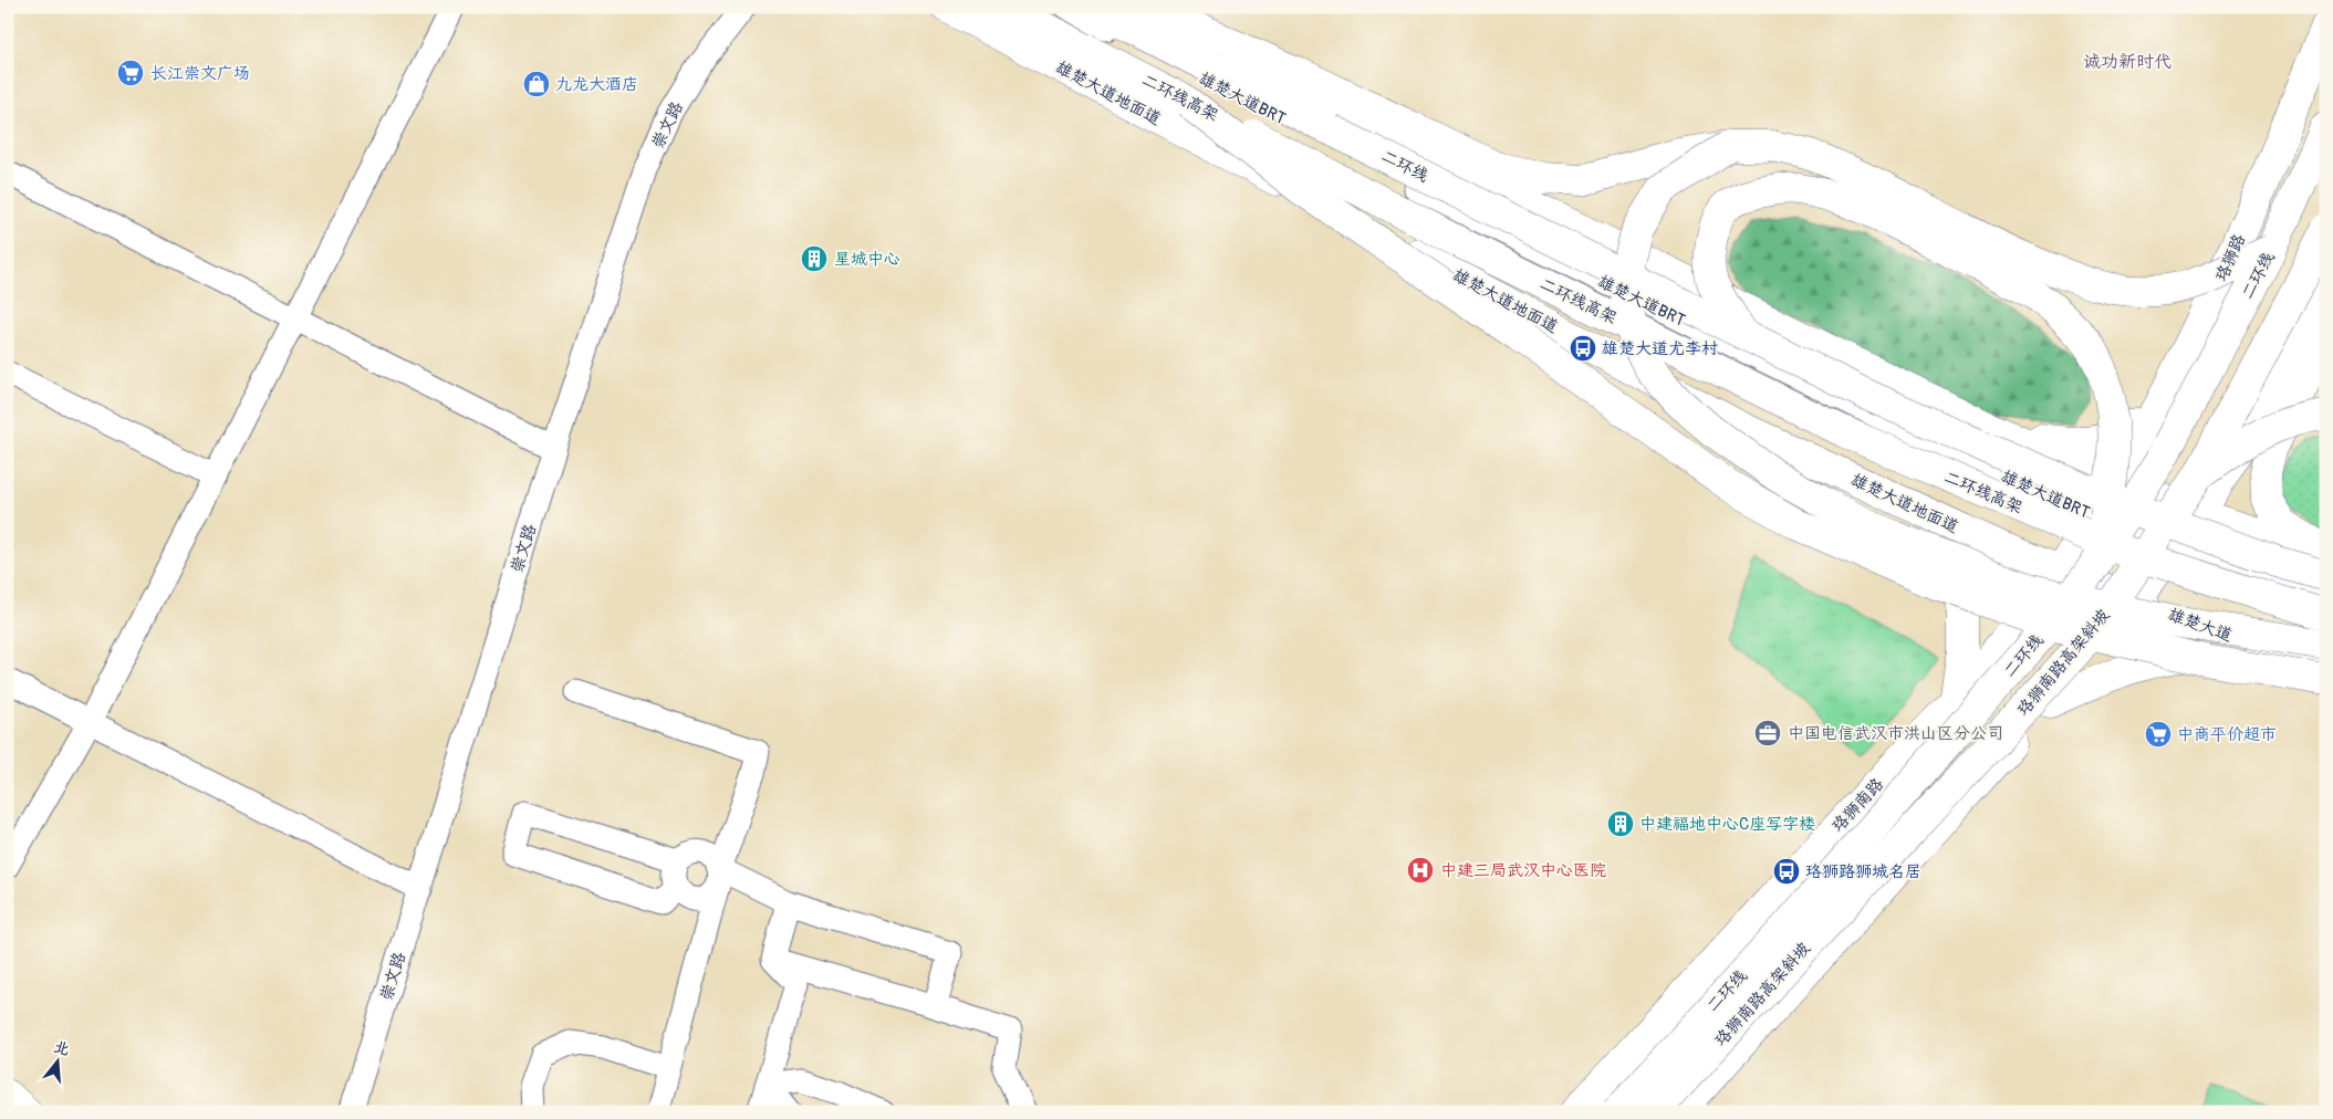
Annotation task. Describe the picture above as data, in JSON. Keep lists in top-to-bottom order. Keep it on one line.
{"streets":{"main road":["雄楚大道地面道","二环线高架","二环线","珞狮路","雄楚大道","珞狮南路高架斜坡","珞狮南路"],"street":["雄楚大道BRT","崇文路"]},"crossings":[["雄楚大道地面道","雄楚大道"],["雄楚大道地面道","珞狮南路"],["雄楚大道BRT","珞狮南路"],["珞狮路","珞狮南路"]],"districts":["诚功新时代"],"places":{"supermarket":["长江崇文广场","中商平价超市"],"shop":["九龙大酒店"],"building":["星城中心","中建福地中心C座写字楼"],"bus stop":["雄楚大道尤李村","珞狮路狮城名居"],"office":["中国电信武汉市洪山区分公司"],"hospital":["中建三局武汉中心医院"]},"north":"top"}
